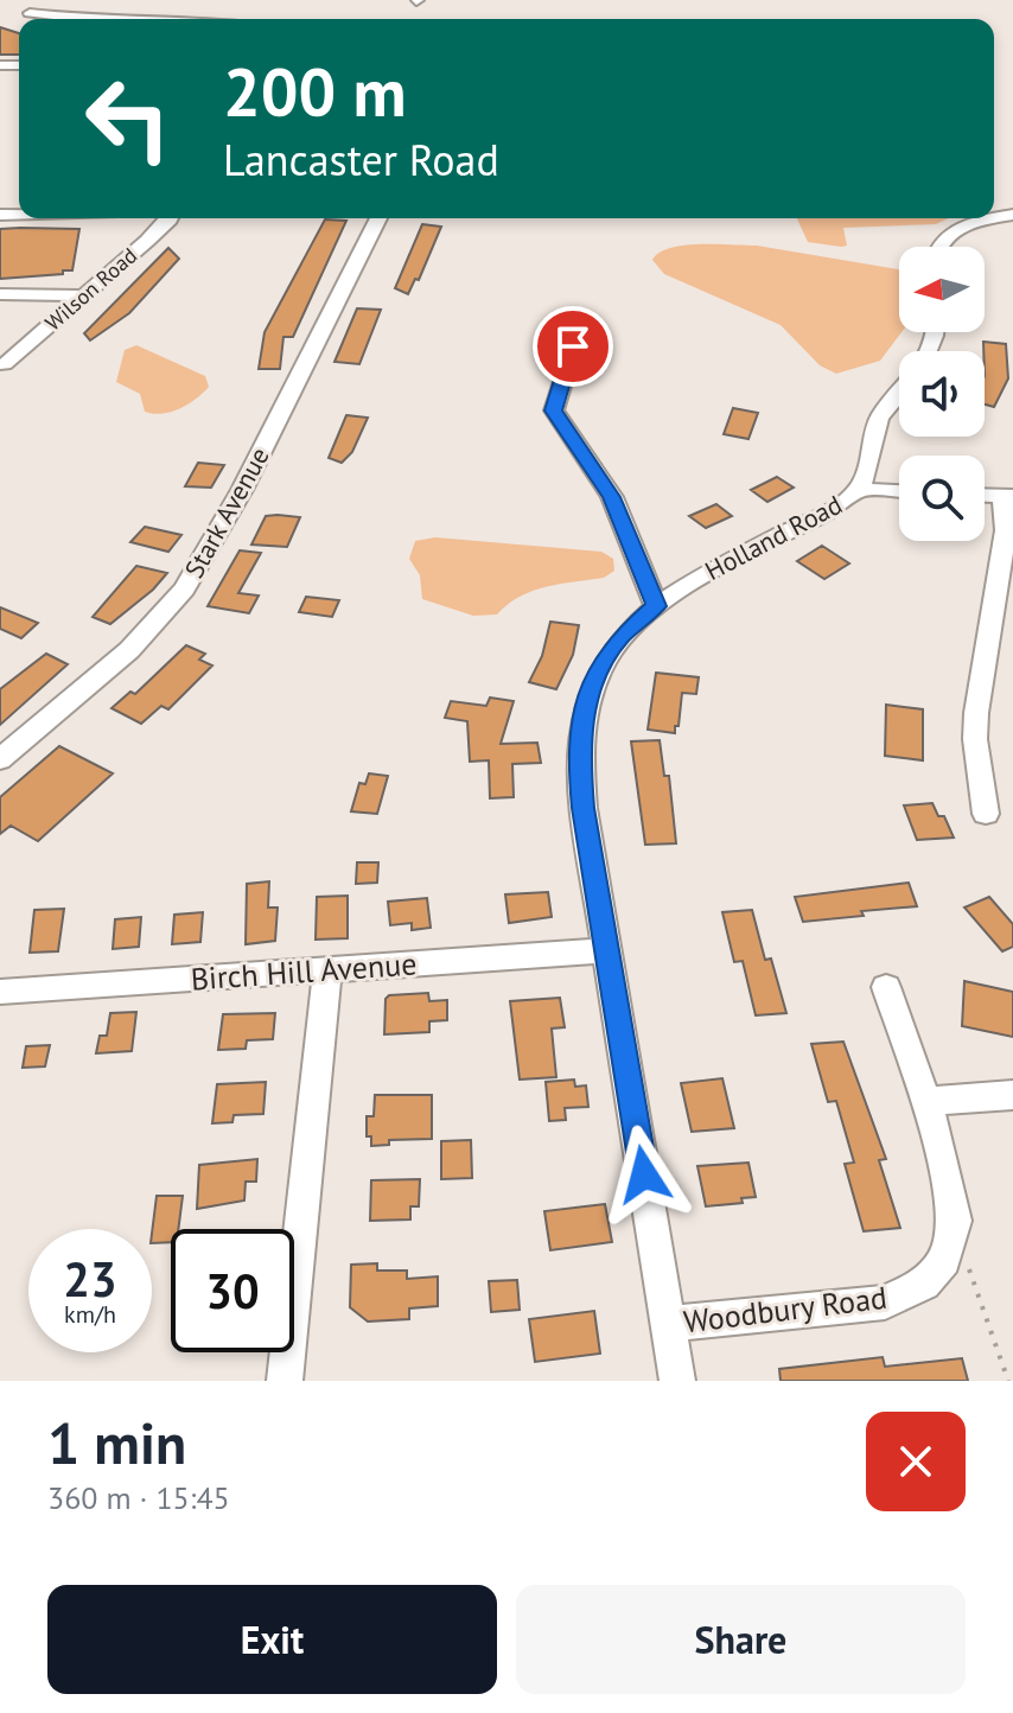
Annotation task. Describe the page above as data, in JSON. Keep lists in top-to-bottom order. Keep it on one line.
{"streets":{"street":["Wilson Road","Stark Avenue","Holland Road","Birch Hill Avenue","Woodbury Road"]},"crossings":[["Holland Road","Birch Hill Avenue"],["Holland Road","Woodbury Road"]],"north":"left","page":{"turn":["200 m","Lancaster Road"],"speed":"23 km/h","limit":"30","heading":["1 min","360 m · 15:45"],"buttons":["Exit","Share"]}}
